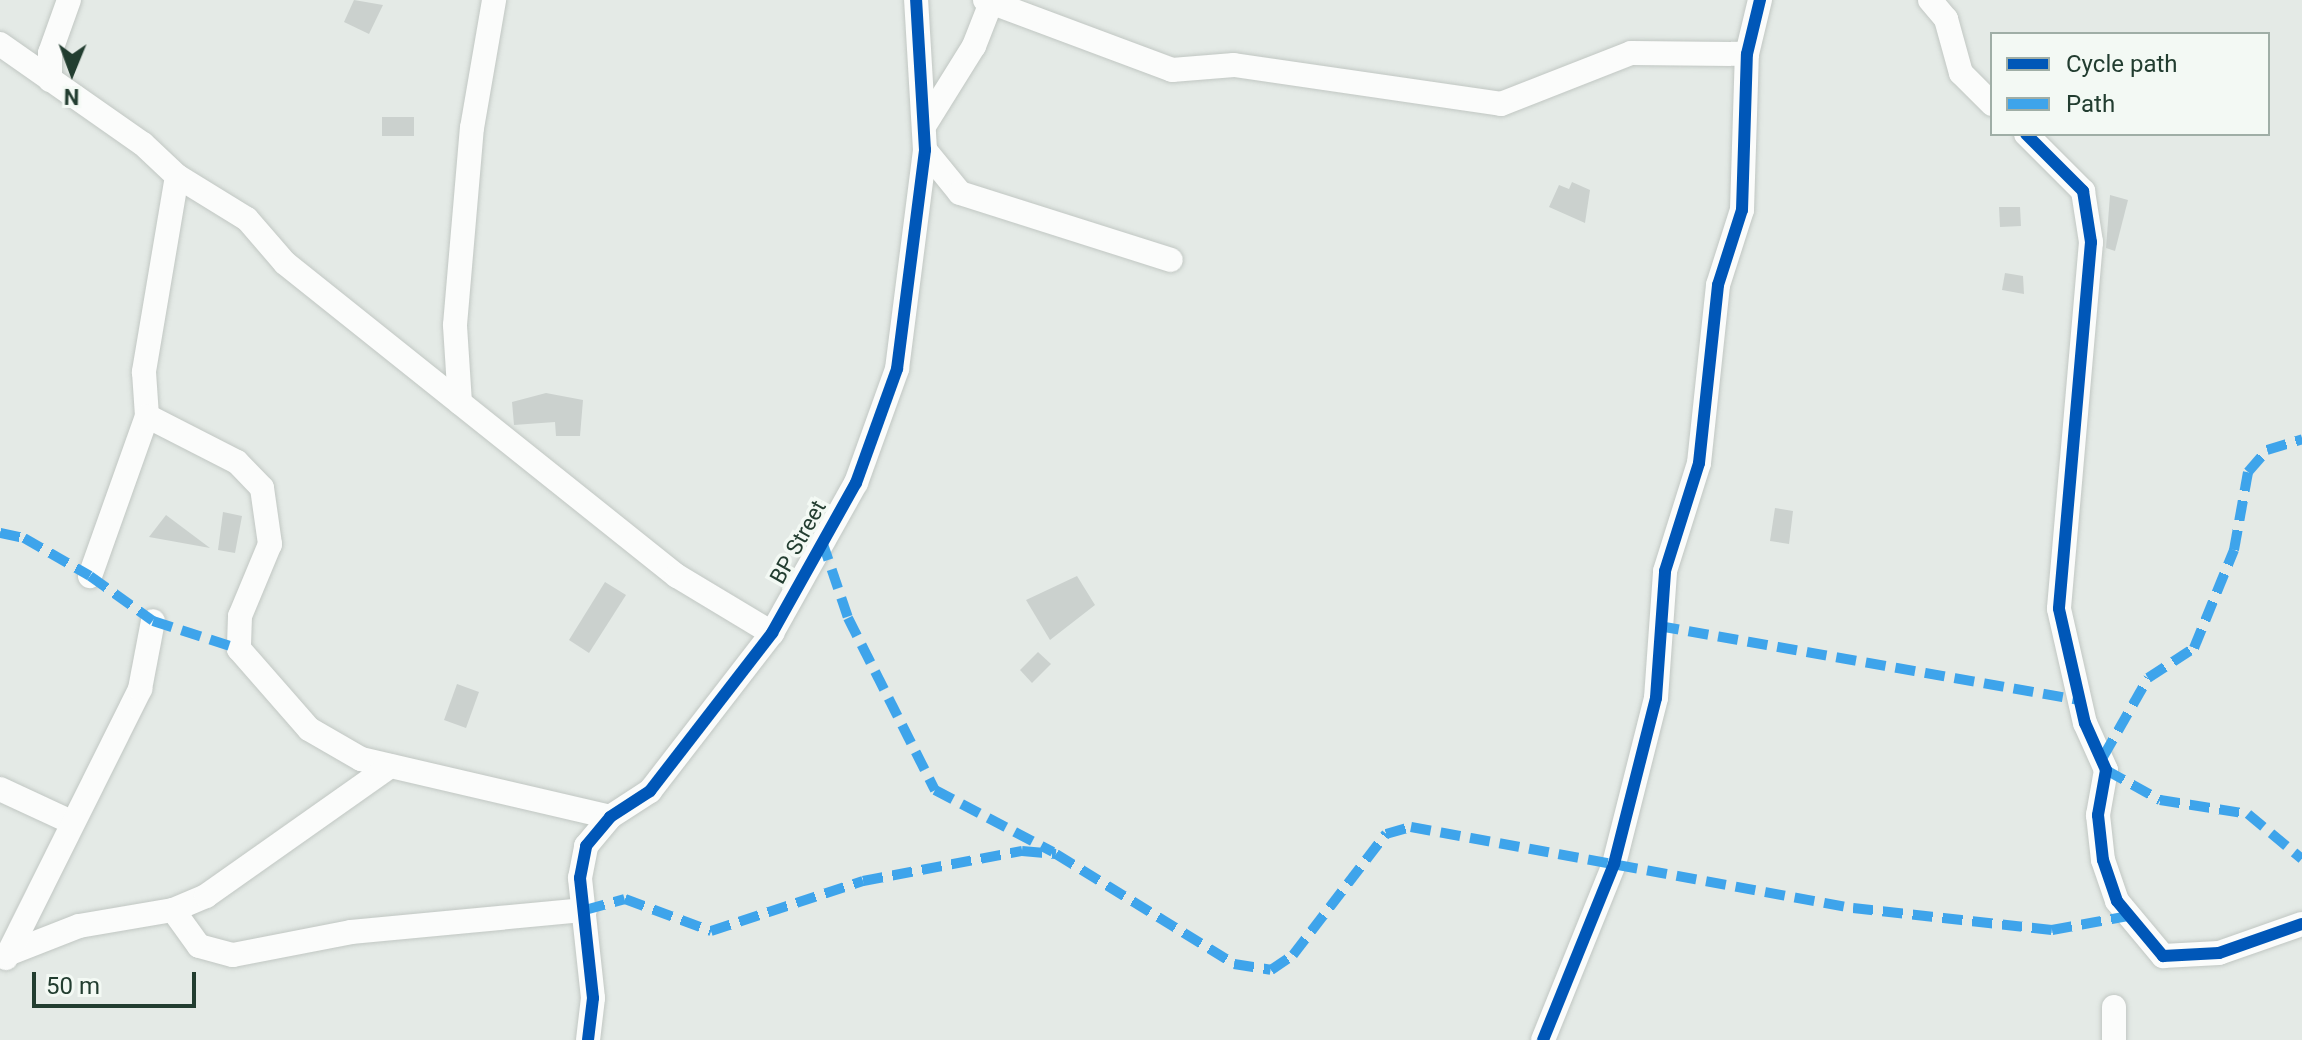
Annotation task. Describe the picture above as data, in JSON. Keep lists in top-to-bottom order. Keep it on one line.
{"streets":{"street":["BP Street"]},"legend":["Cycle path","Path"],"scale_bar":"50 m","north":"bottom"}
